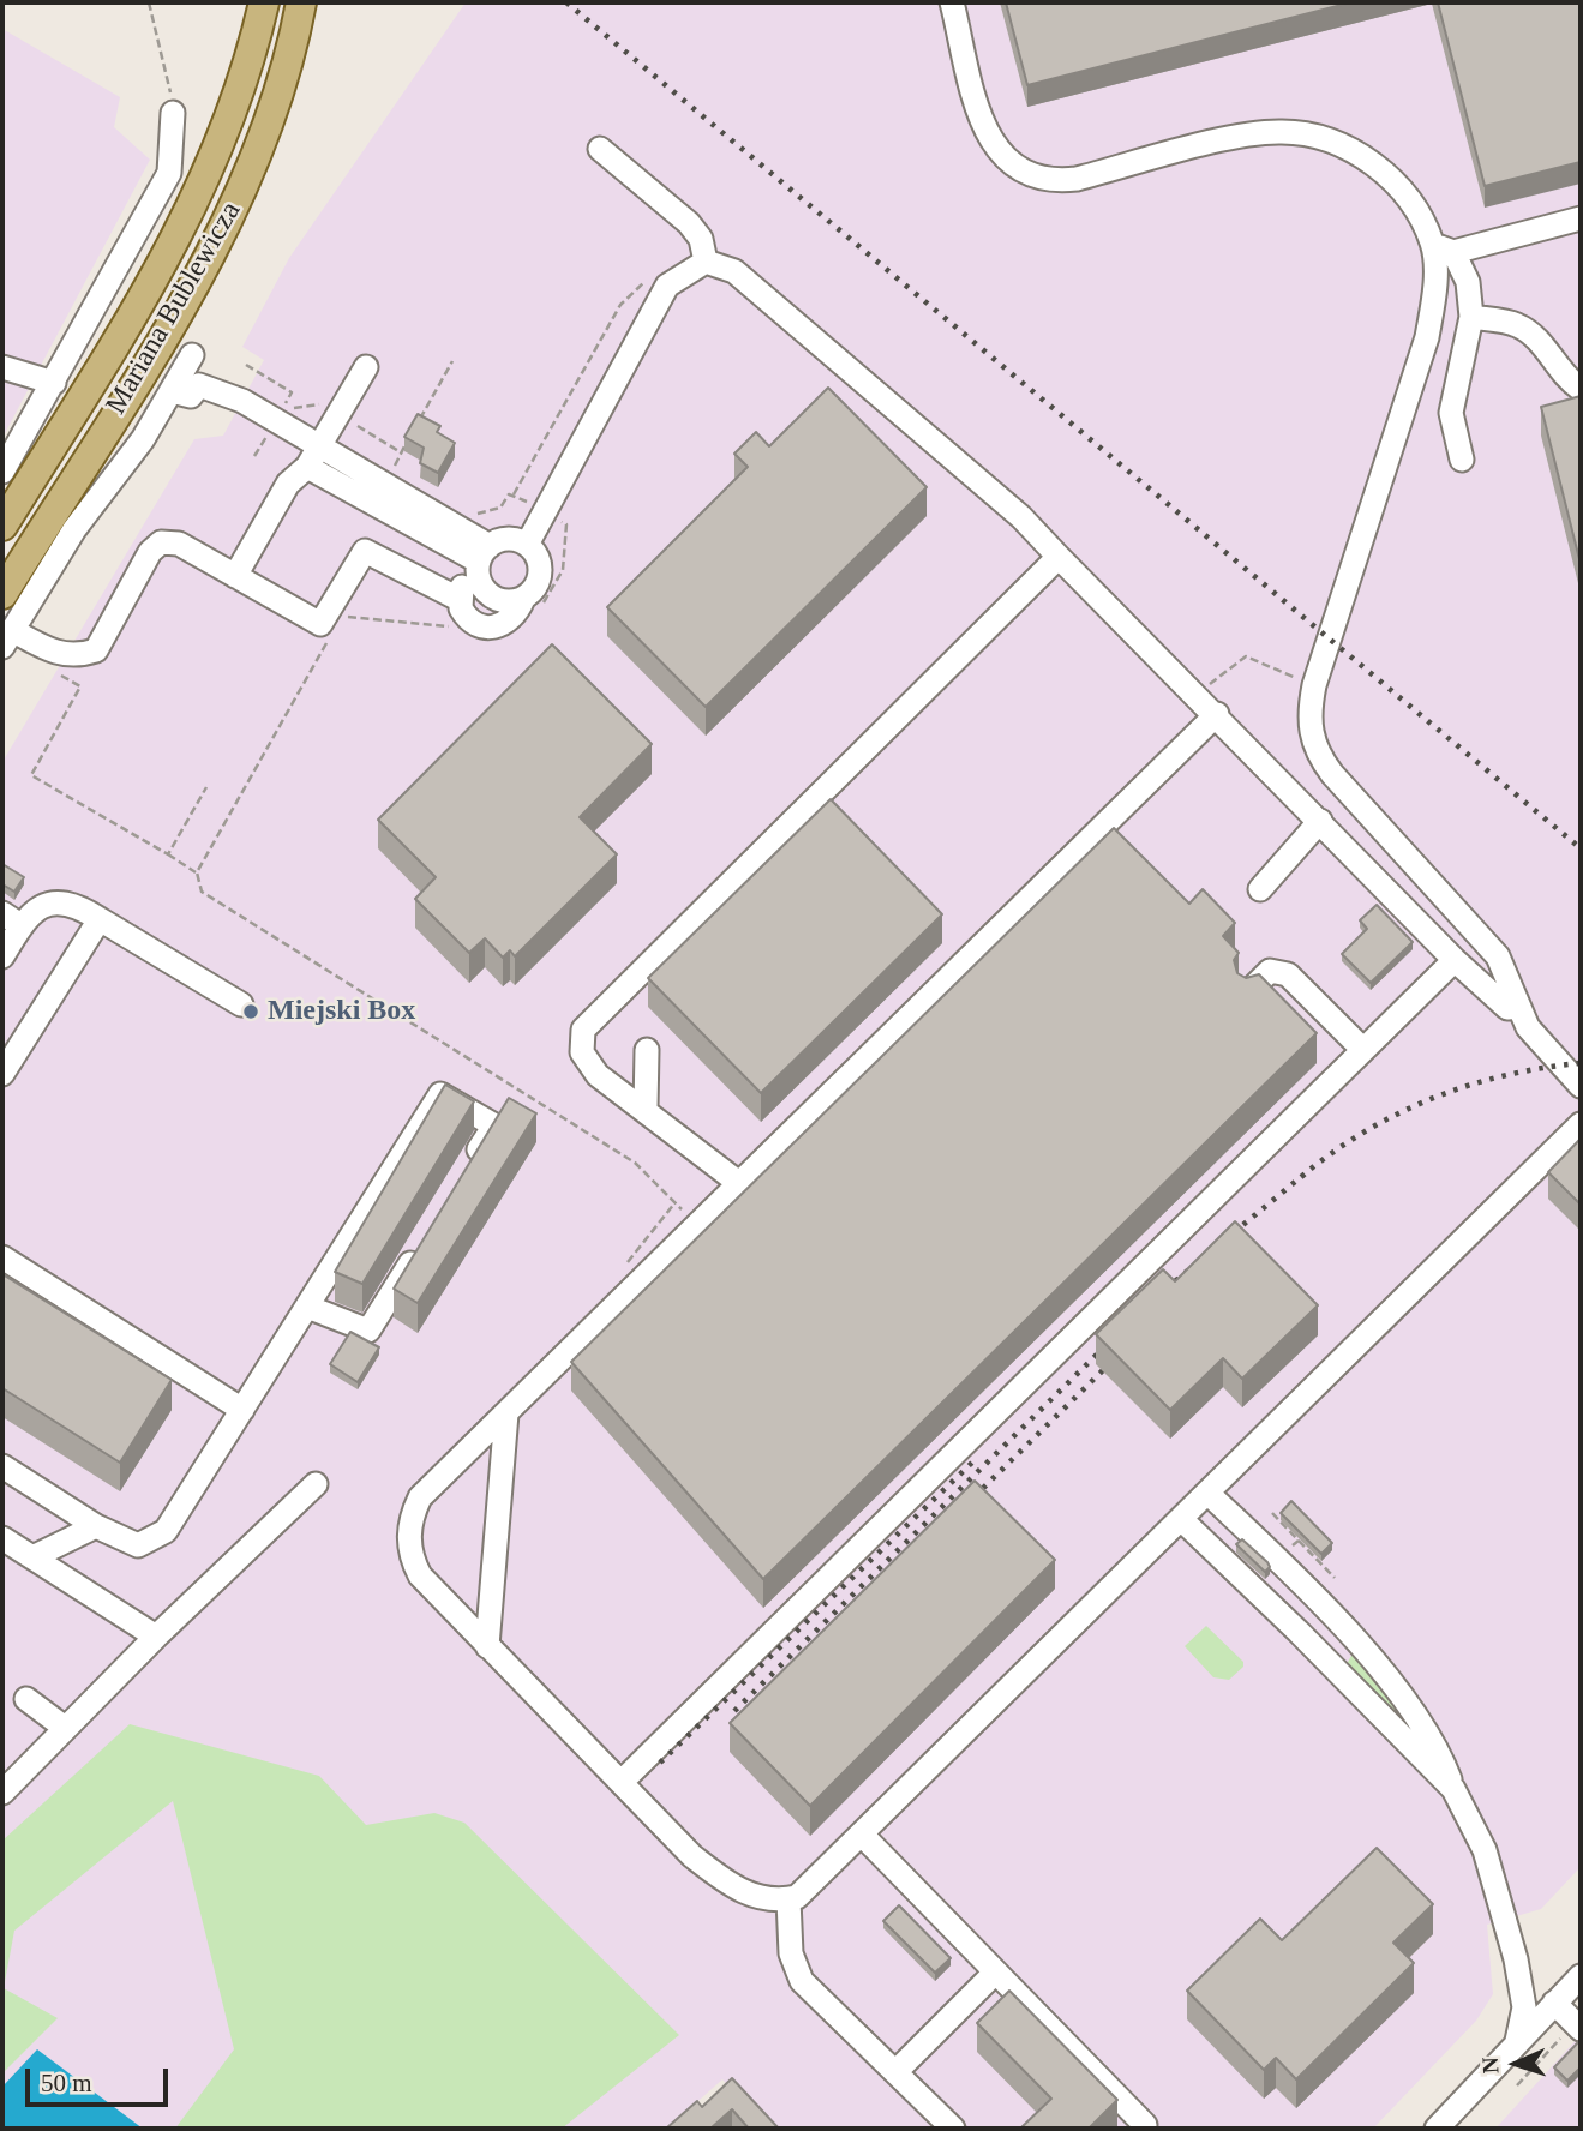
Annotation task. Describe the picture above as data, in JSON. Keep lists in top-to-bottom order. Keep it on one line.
{"streets":{"main road":["Mariana Bublewicza"]},"places":["Miejski Box"],"scale_bar":"50 m","north":"left"}
